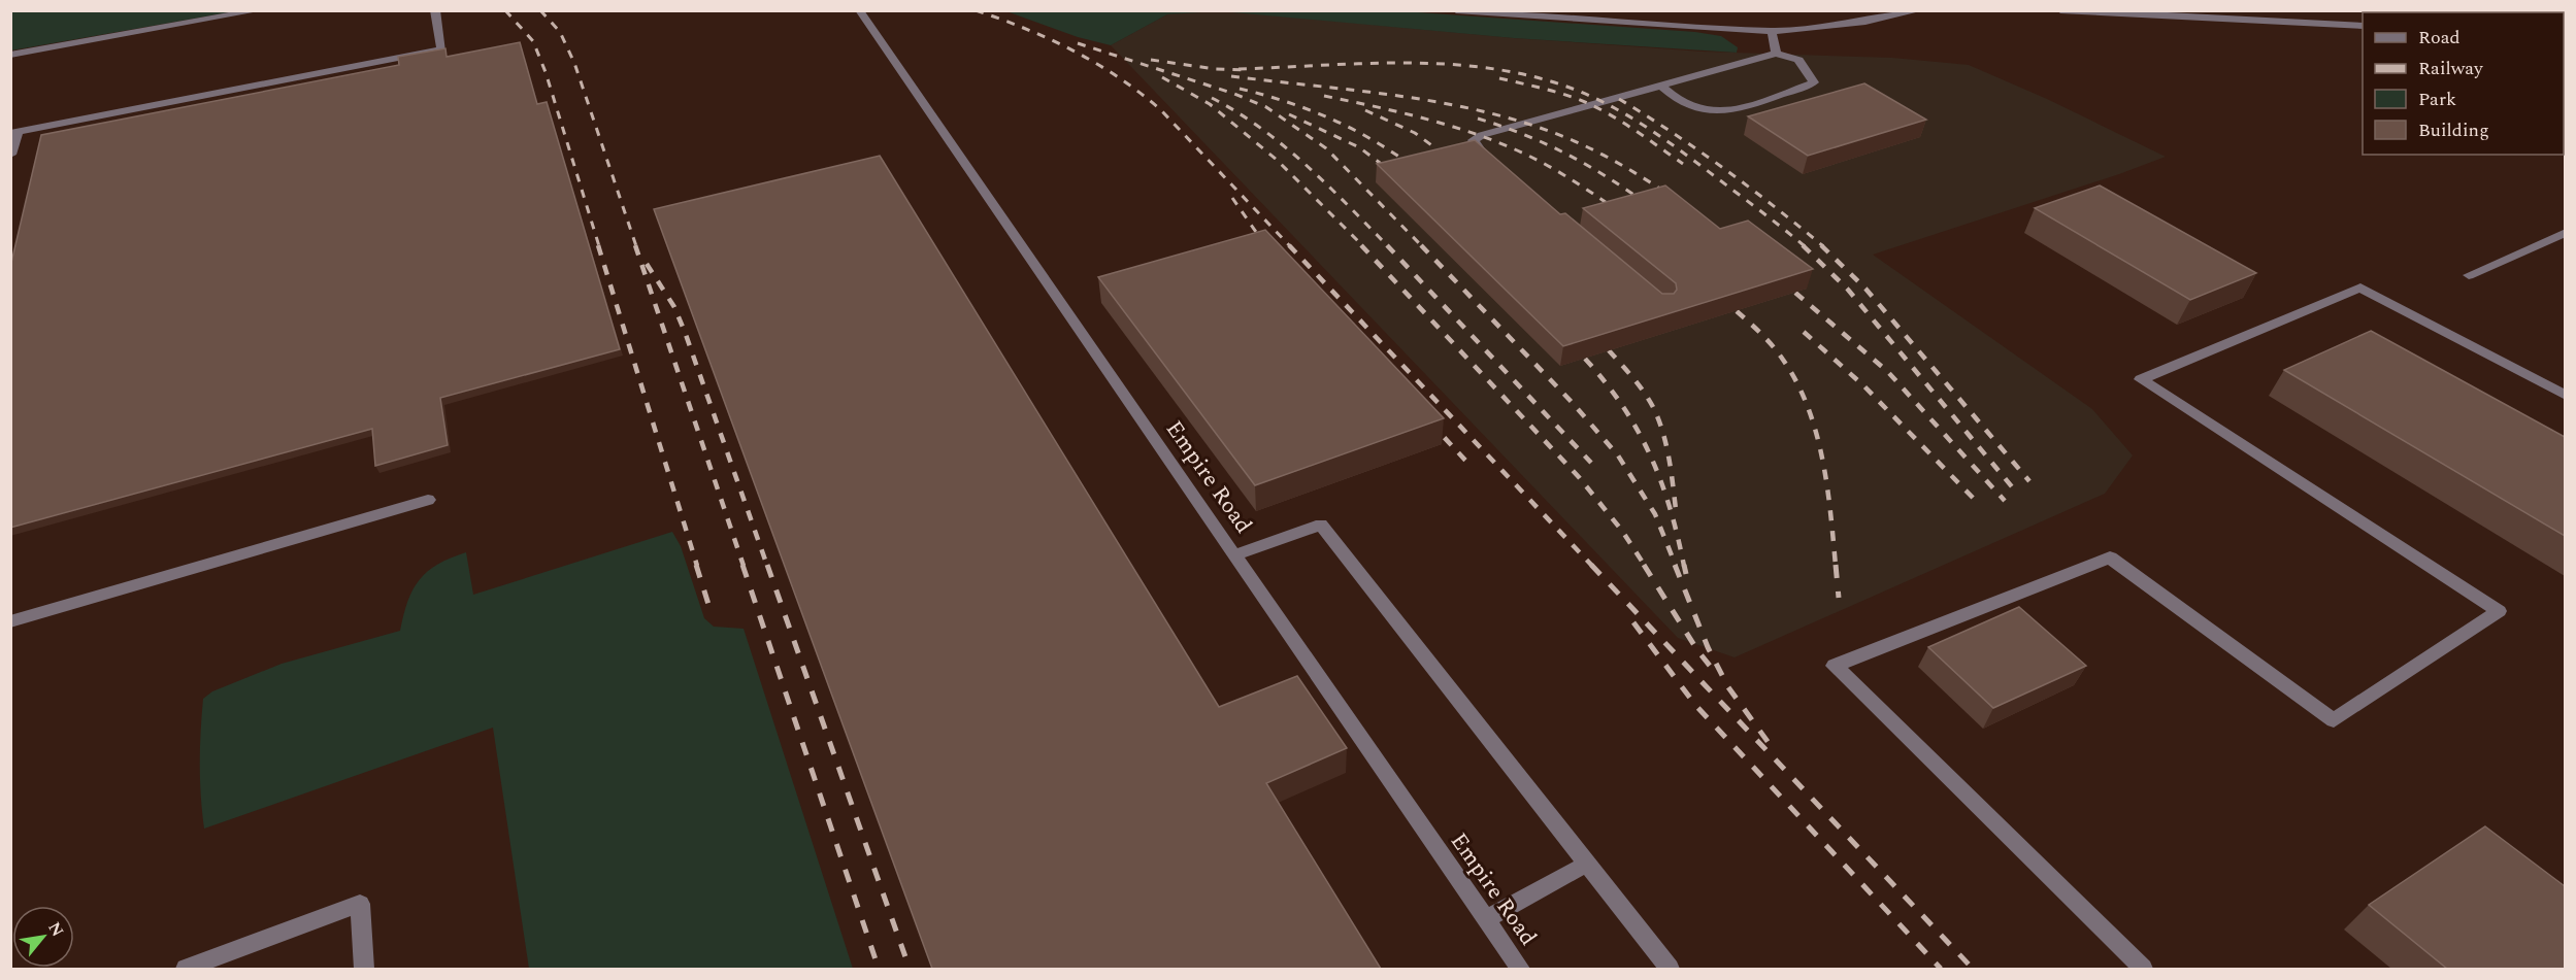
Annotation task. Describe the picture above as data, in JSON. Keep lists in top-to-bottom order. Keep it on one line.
{"streets":{"street":["Empire Road"]},"legend":["Road","Railway","Park","Building"],"north":"top right"}
